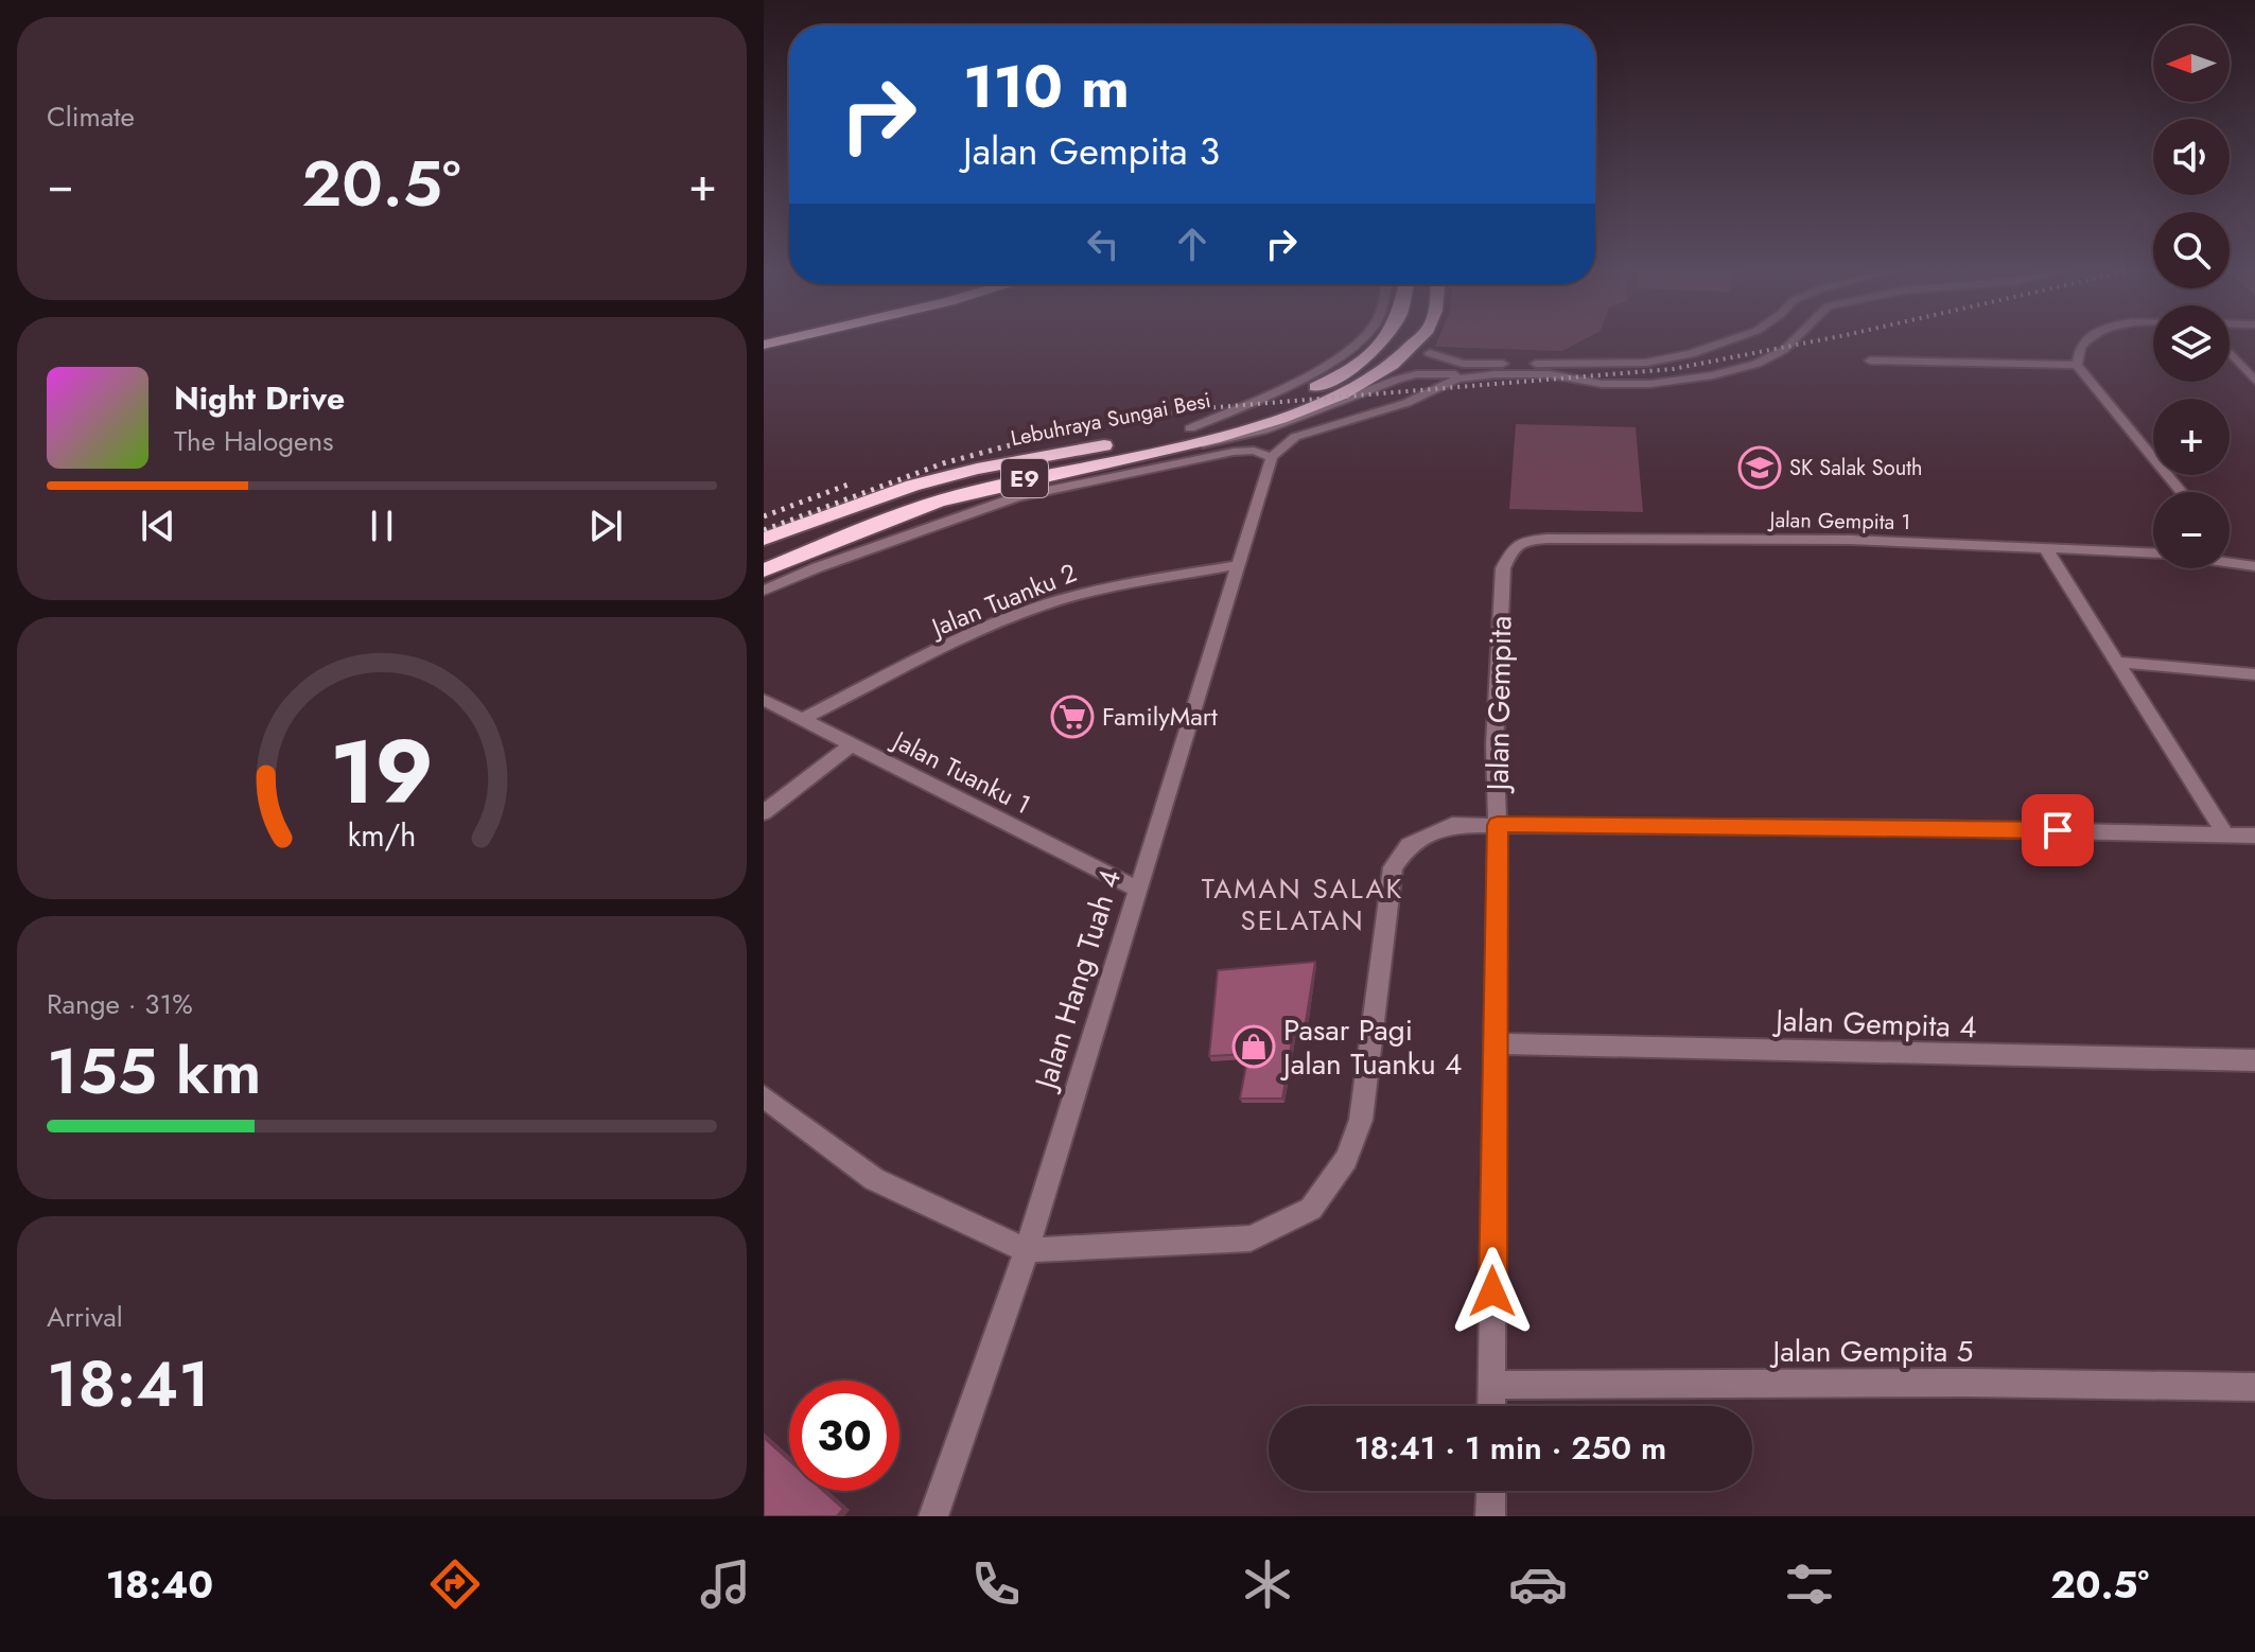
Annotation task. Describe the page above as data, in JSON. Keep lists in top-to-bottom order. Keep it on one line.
{"streets":{"highway":["Lebuhraya Sungai Besi","E9"],"street":["Jalan Gempita 1","Jalan Tuanku 2","Jalan Gempita","Jalan Tuanku 1","Jalan Hang Tuah 4","Jalan Gempita 4","Jalan Gempita 5"]},"crossings":[["Jalan Gempita 1","Jalan Gempita"],["Jalan Tuanku 2","Jalan Tuanku 1"],["Jalan Tuanku 2","Jalan Hang Tuah 4"],["Jalan Gempita","Jalan Gempita 4"],["Jalan Gempita","Jalan Gempita 5"],["Jalan Tuanku 1","Jalan Hang Tuah 4"]],"districts":["TAMAN SALAK SELATAN"],"places":{"school or university":["SK Salak South"],"supermarket":["FamilyMart"],"shop":["Pasar Pagi Jalan Tuanku 4"]},"north":"left","page":{"tile":["Climate",["Range · 31%","155 km"],["Arrival","18:41"]],"map_buttons":["+","−"],"turn":["110 m","Jalan Gempita 3"],"heat":["−","20.5°","+"],"song":["Night Drive","The Halogens"],"limit":"30","trip":"18:41 · 1 min · 250 m","tabs":["18:40","20.5°"],"gauge":["19","km/h"]}}
